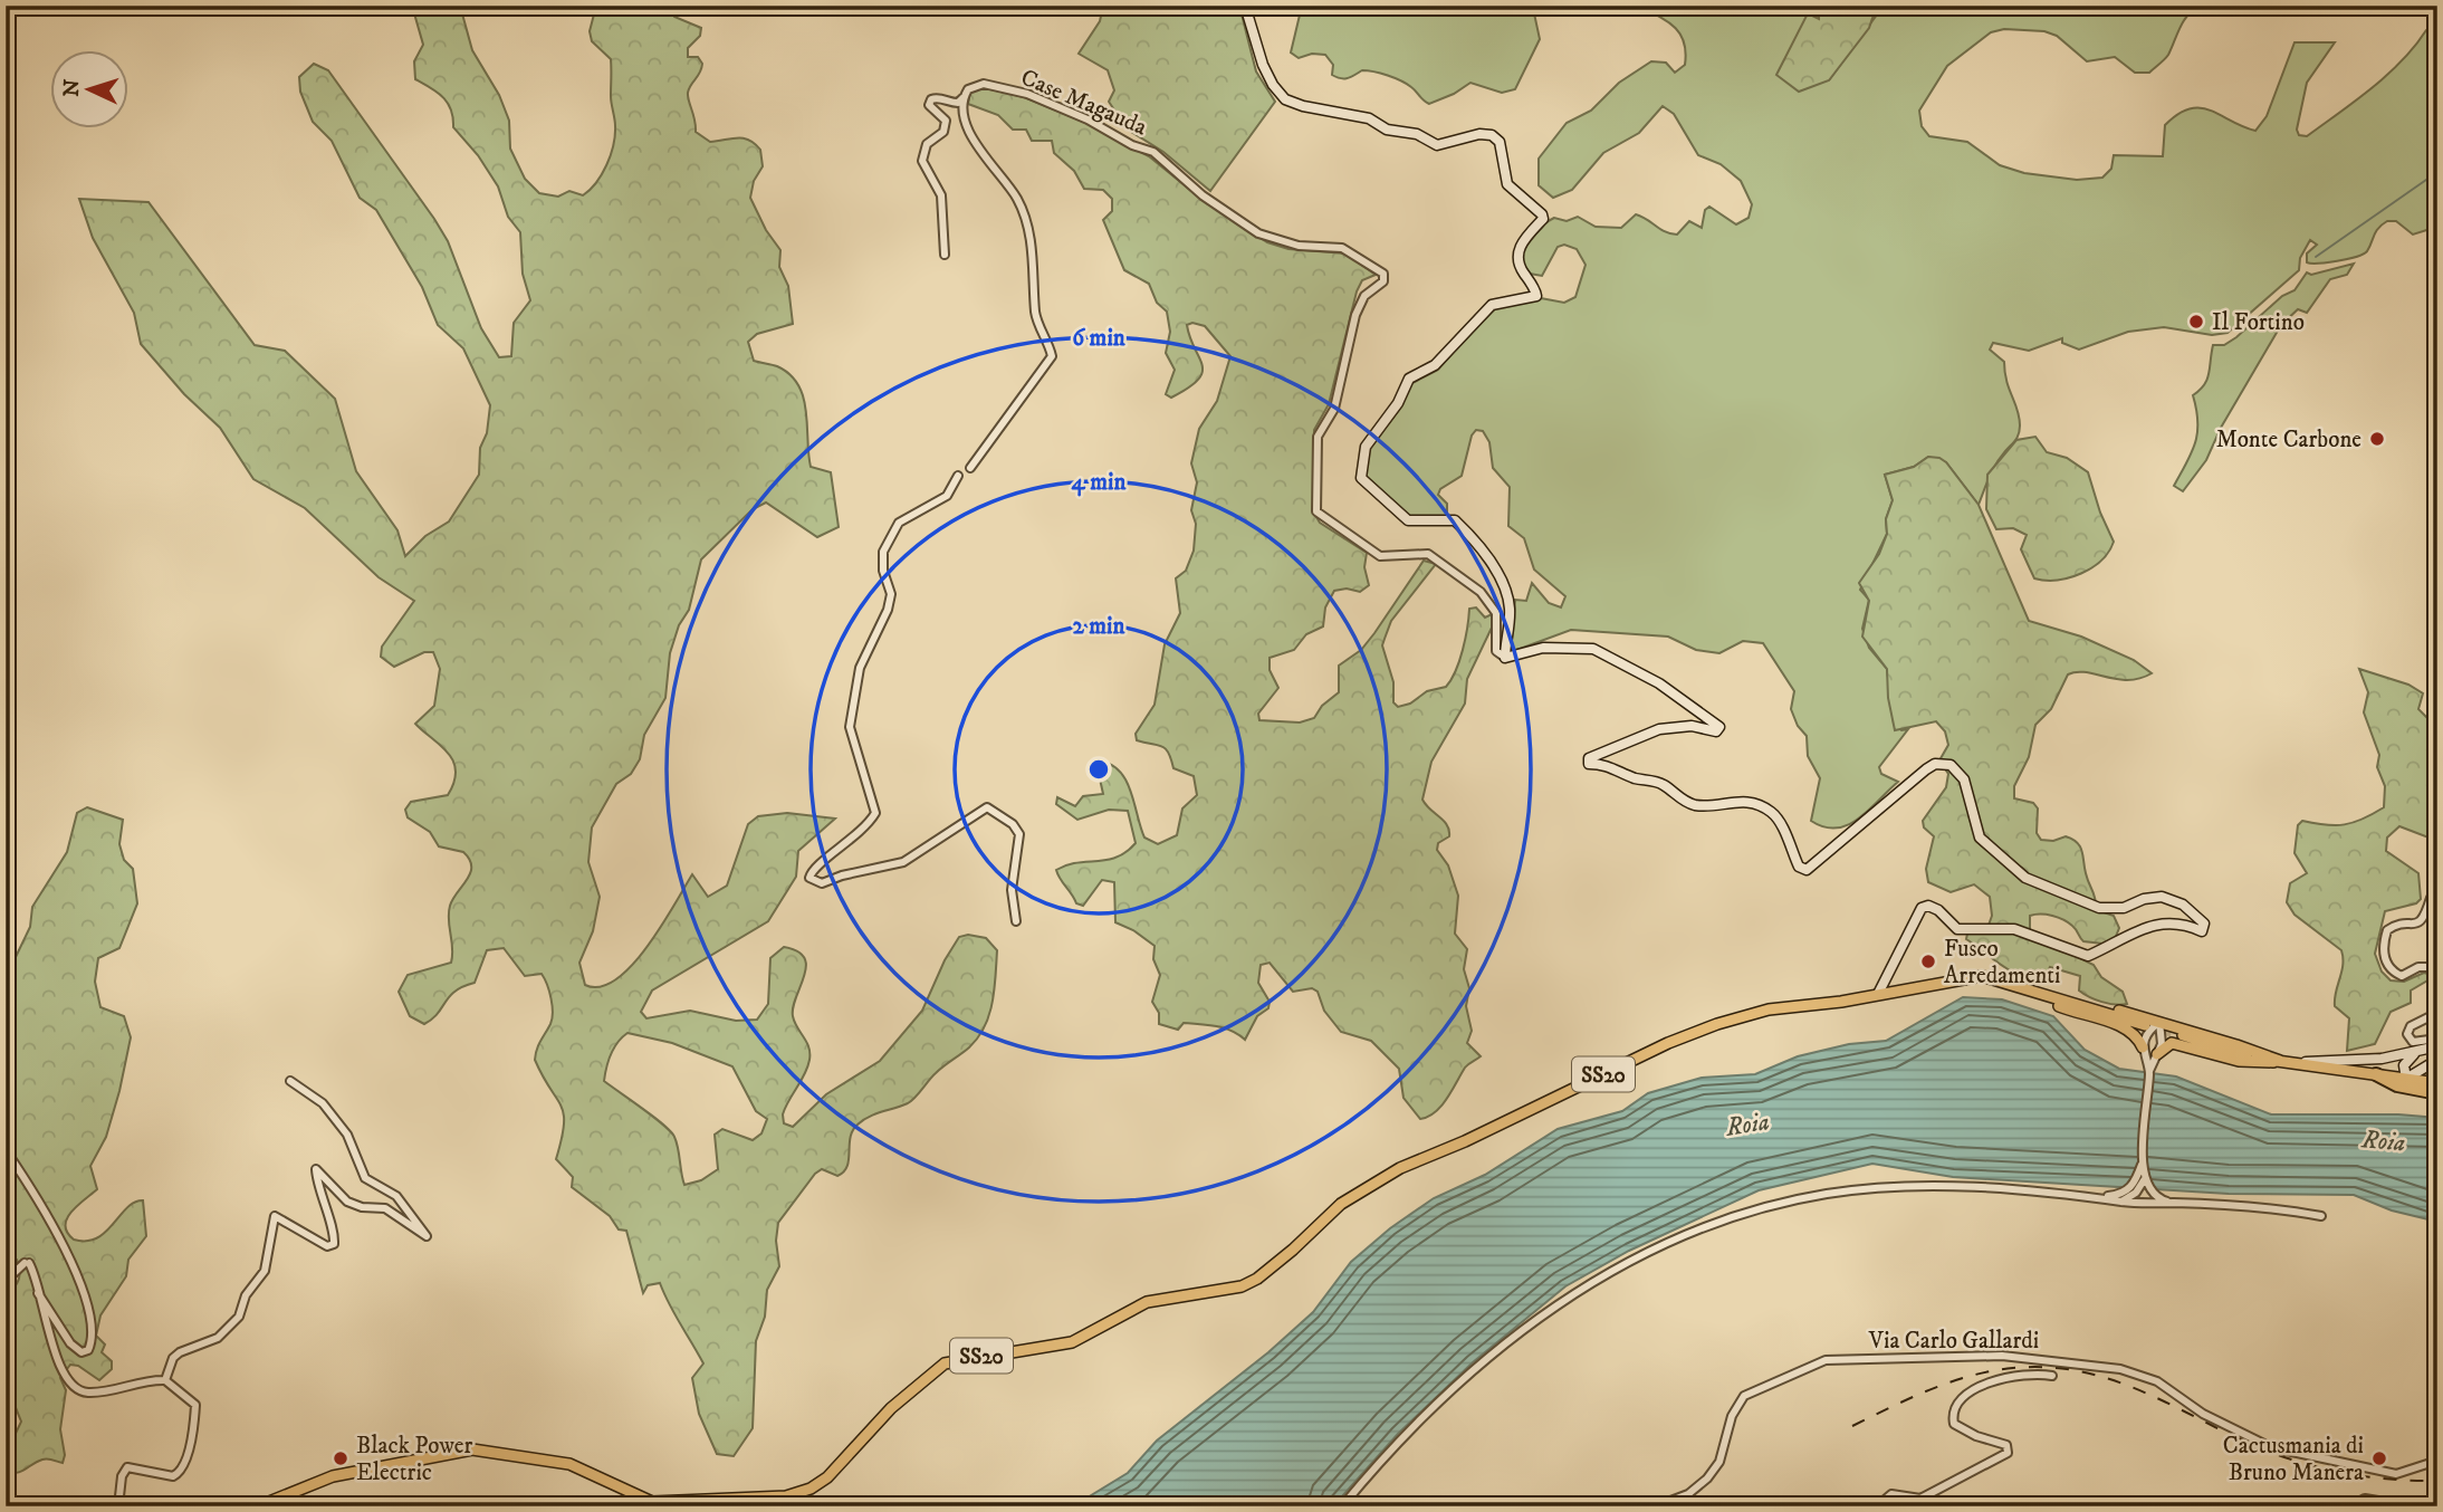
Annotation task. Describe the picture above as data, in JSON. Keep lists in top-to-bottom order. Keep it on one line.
{"streets":{"main road":["SS20"],"street":["Case Magauda","Via Carlo Gallardi"]},"water":["Roia"],"places":["Il Fortino","Monte Carbone","Fusco Arredamenti","Black Power Electric","Cactusmania di Bruno Manera"],"north":"left","rings":["6 min","4 min","2 min"]}
